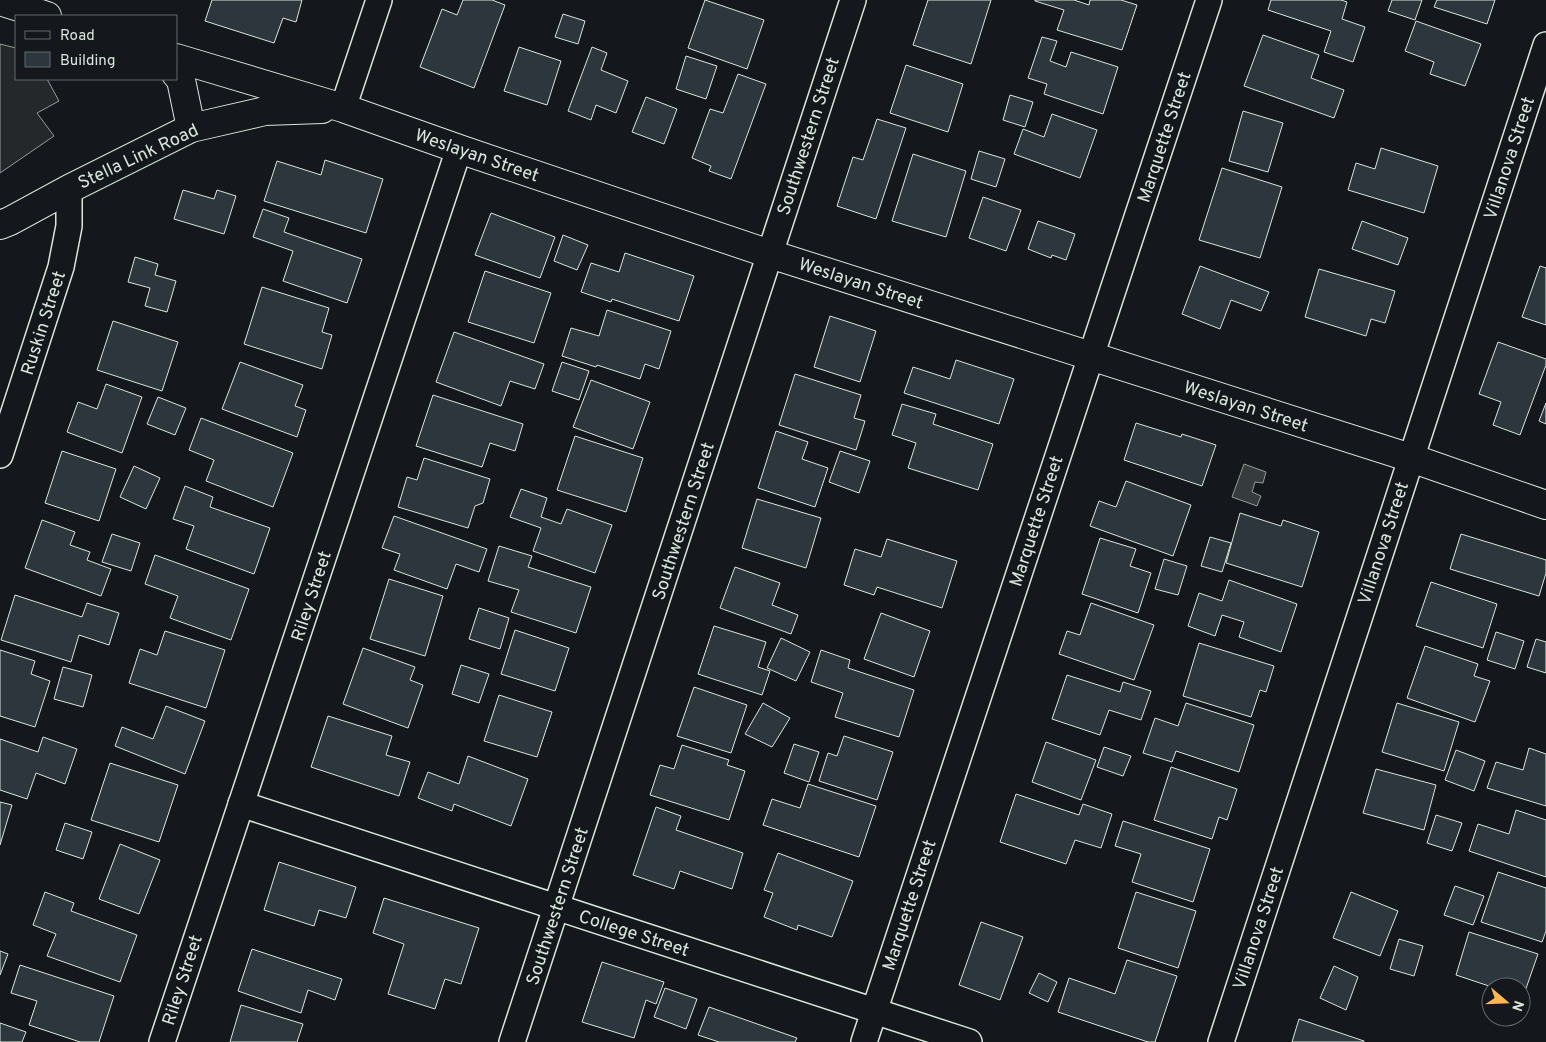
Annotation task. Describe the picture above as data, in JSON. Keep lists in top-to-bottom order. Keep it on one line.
{"streets":{"main road":["Weslayan Street","Stella Link Road"],"street":["Southwestern Street","Marquette Street","Villanova Street","Ruskin Street","Riley Street","College Street"]},"crossings":[["Southwestern Street","Weslayan Street"],["Southwestern Street","College Street"],["Marquette Street","Weslayan Street"],["Marquette Street","College Street"],["Weslayan Street","Stella Link Road"],["Weslayan Street","Villanova Street"],["Weslayan Street","Riley Street"],["Stella Link Road","Ruskin Street"],["Riley Street","College Street"]],"legend":["Road","Building"],"north":"right"}
